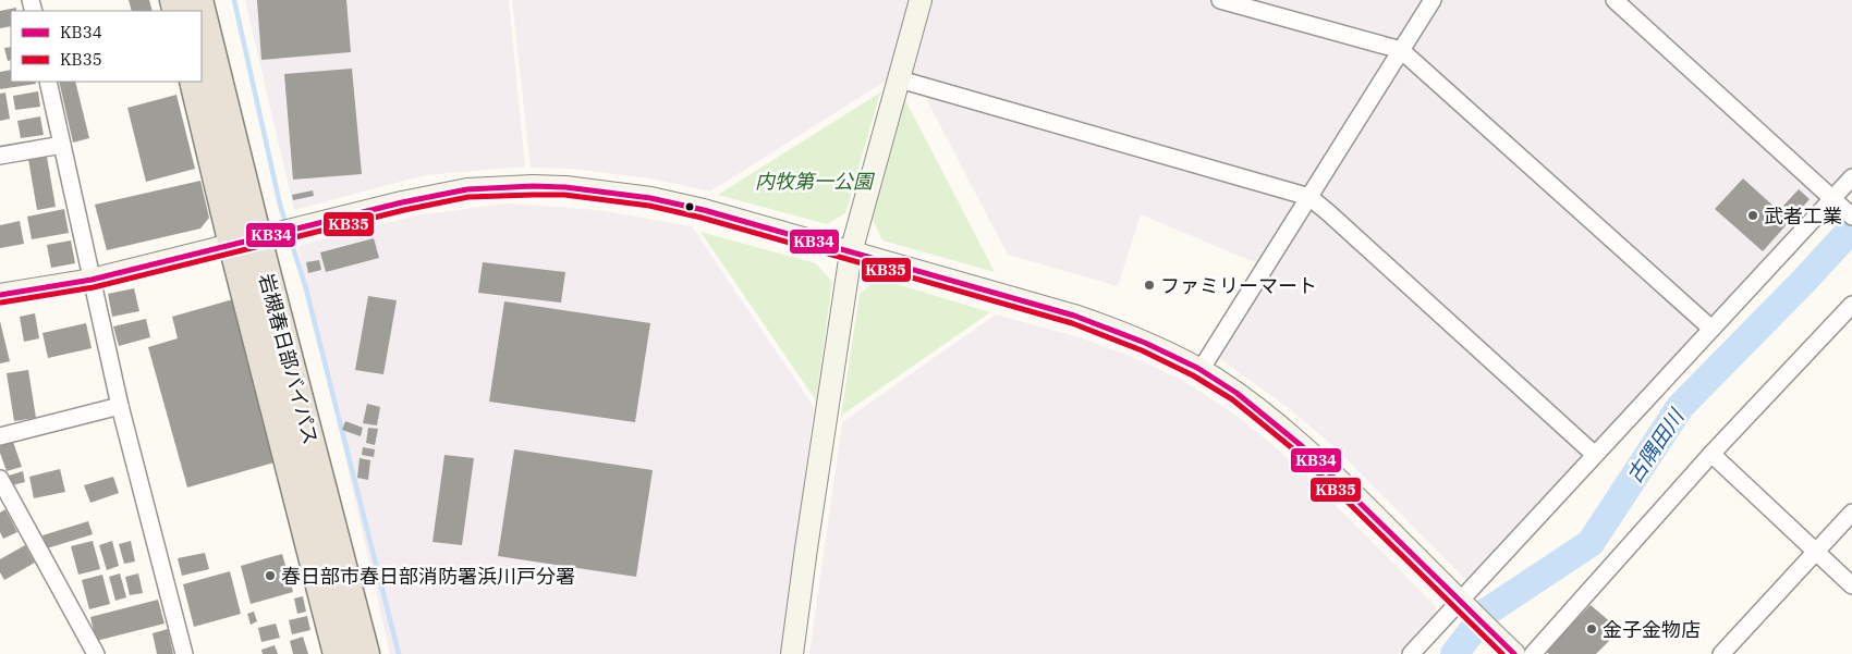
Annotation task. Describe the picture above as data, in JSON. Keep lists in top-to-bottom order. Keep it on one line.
{"streets":{"highway":["岩槻春日部バイパス"]},"water":["古隅田川"],"parks":["内牧第一公園"],"places":["武者工業","ファミリーマート","春日部市春日部消防署浜川戸分署","金子金物店"],"lines":["transit line KB34","transit line KB35"],"legend":["KB34","KB35"]}
